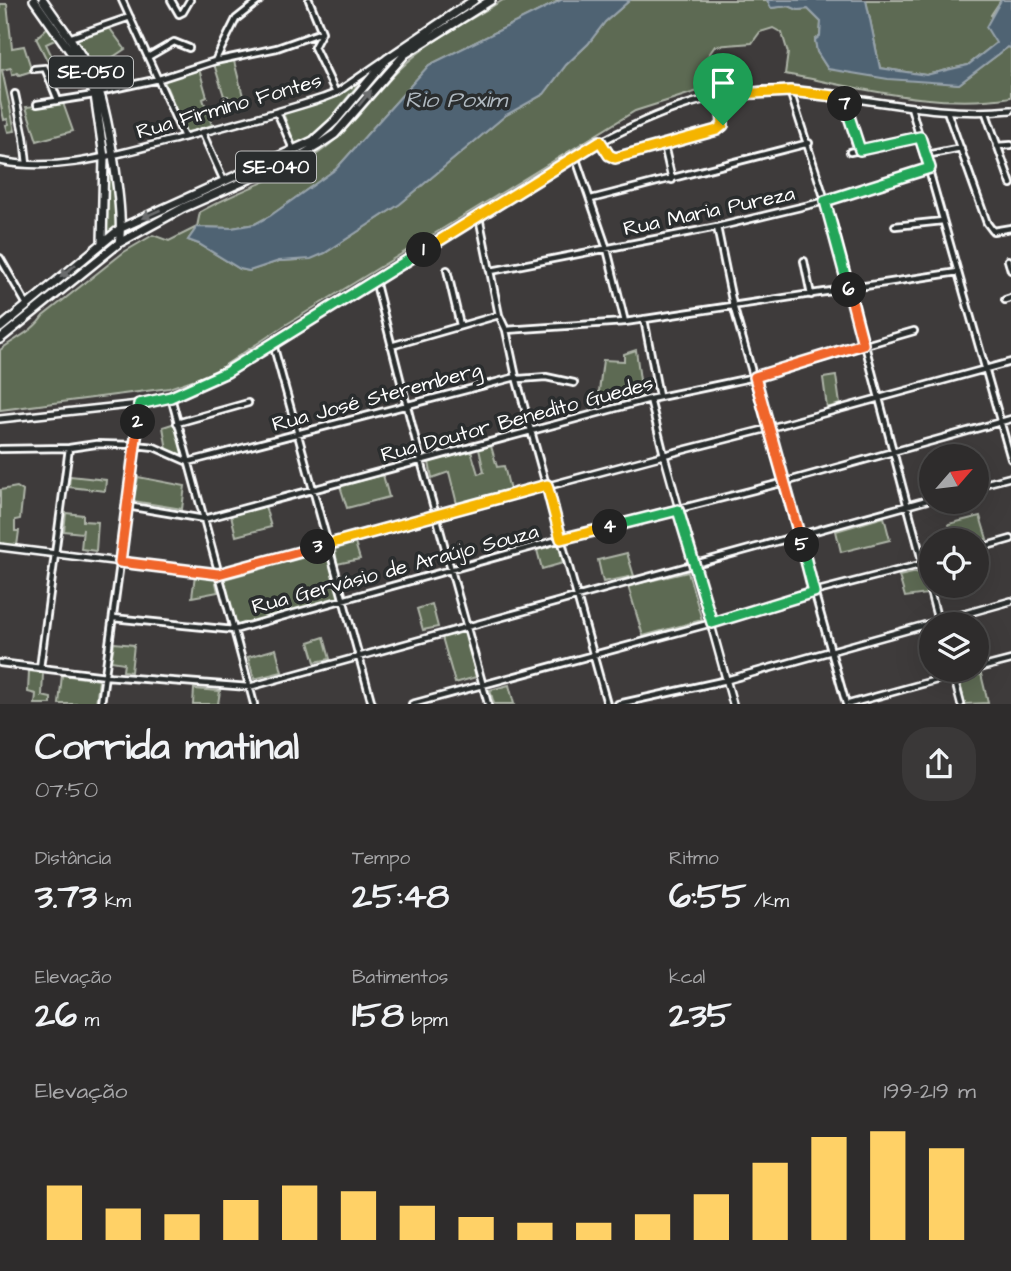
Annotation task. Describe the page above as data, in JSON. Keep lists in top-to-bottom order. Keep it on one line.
{"streets":{"main road":["SE-050","SE-040"],"street":["Rua Firmino Fontes","Rua Maria Pureza","Rua José Steremberg","Rua Doutor Benedito Guedes","Rua Gervásio de Araújo Souza"]},"crossings":[["Rua Firmino Fontes","SE-040"]],"water":["Rio Poxim"],"north":"top right","page":{"pins":["7","1","6","2","4","5","3"],"heading":["Corrida matinal","07:50"],"stats":[["Distância","3.73 km"],["Tempo","25:48"],["Ritmo","6:55 /km"],["Elevação","26 m"],["Batimentos","158 bpm"],["kcal","235"]],"chart":["Elevação","199–219 m"]}}
